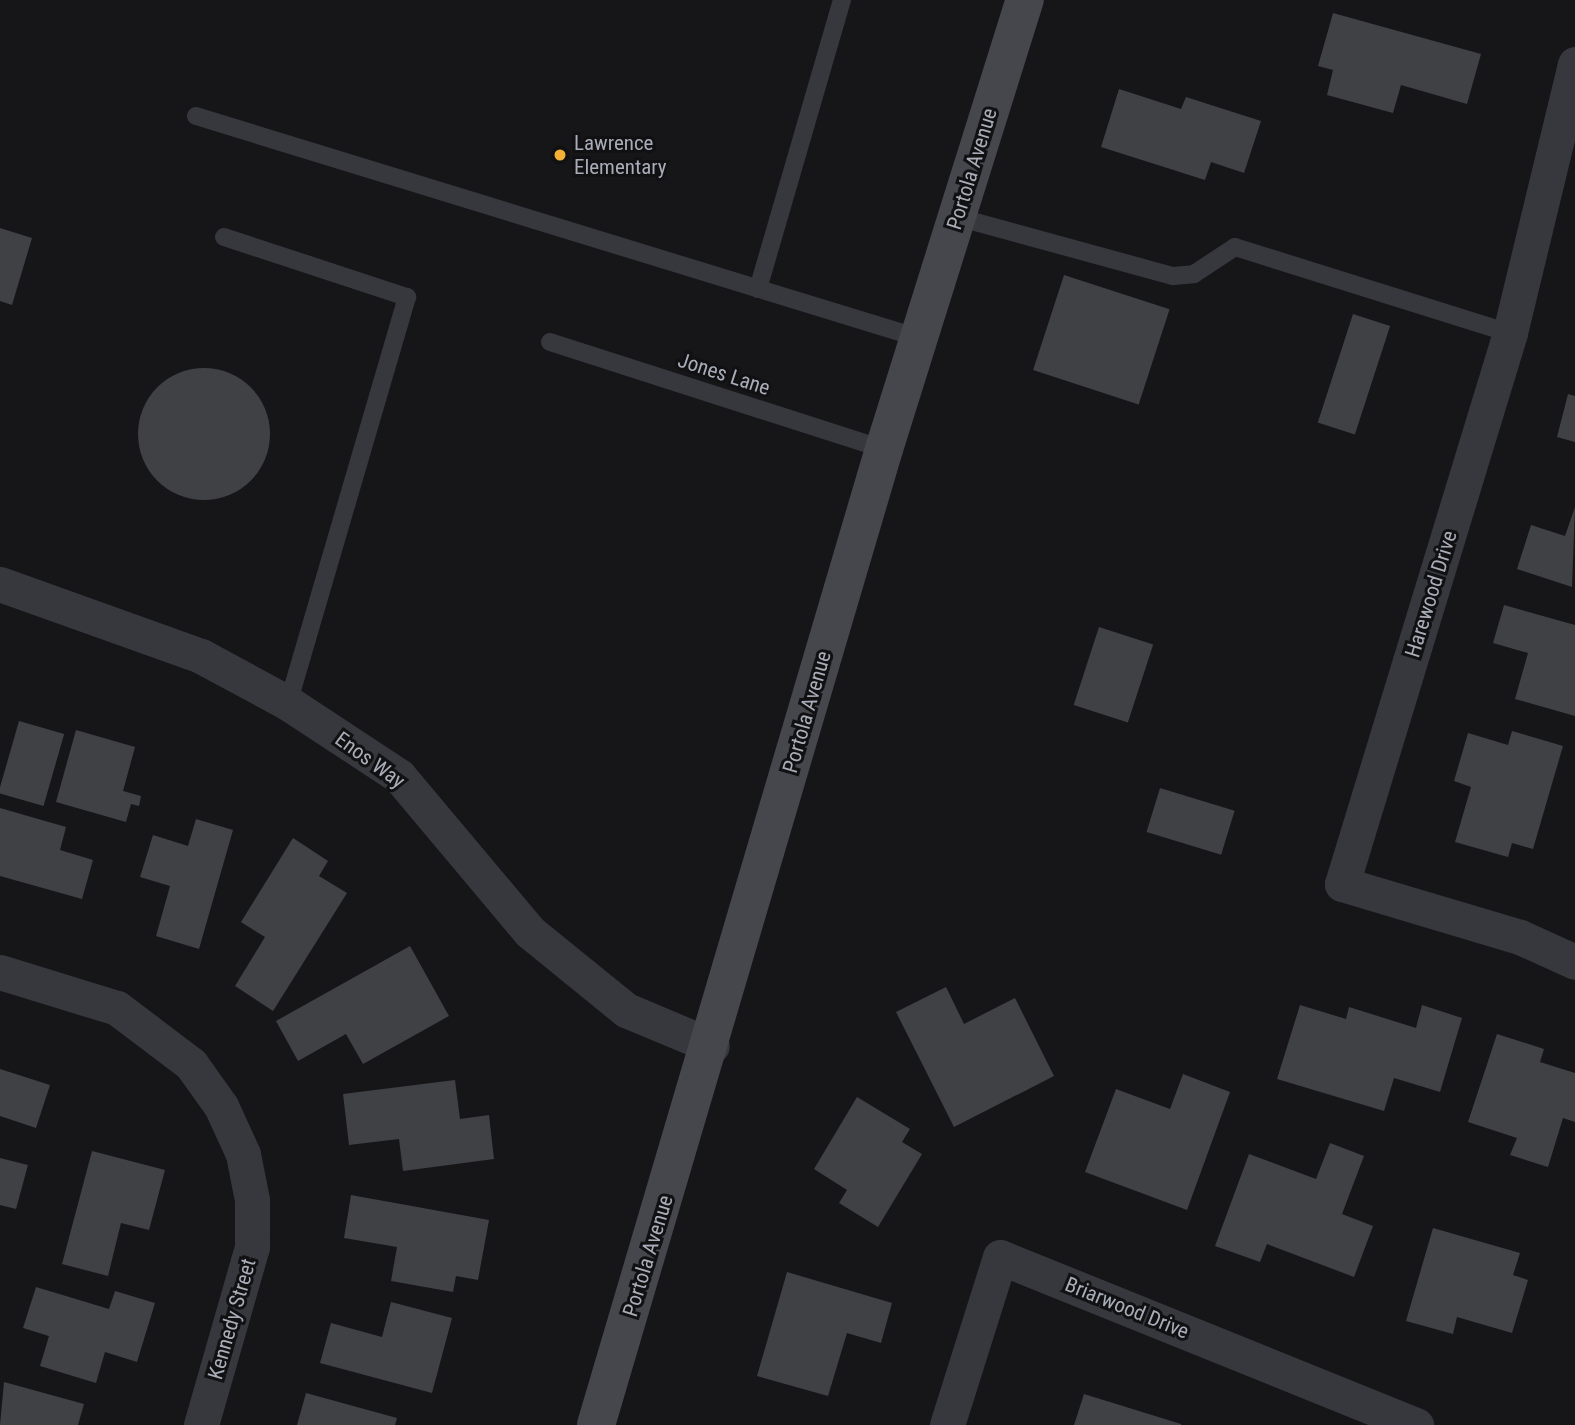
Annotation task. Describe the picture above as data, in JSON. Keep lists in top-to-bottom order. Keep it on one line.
{"streets":{"main road":["Portola Avenue"],"street":["Harewood Drive","Enos Way","Briarwood Drive","Kennedy Street"],"lane":["Jones Lane"]},"crossings":[["Portola Avenue","Jones Lane"],["Portola Avenue","Enos Way"]],"places":["Lawrence Elementary"]}
